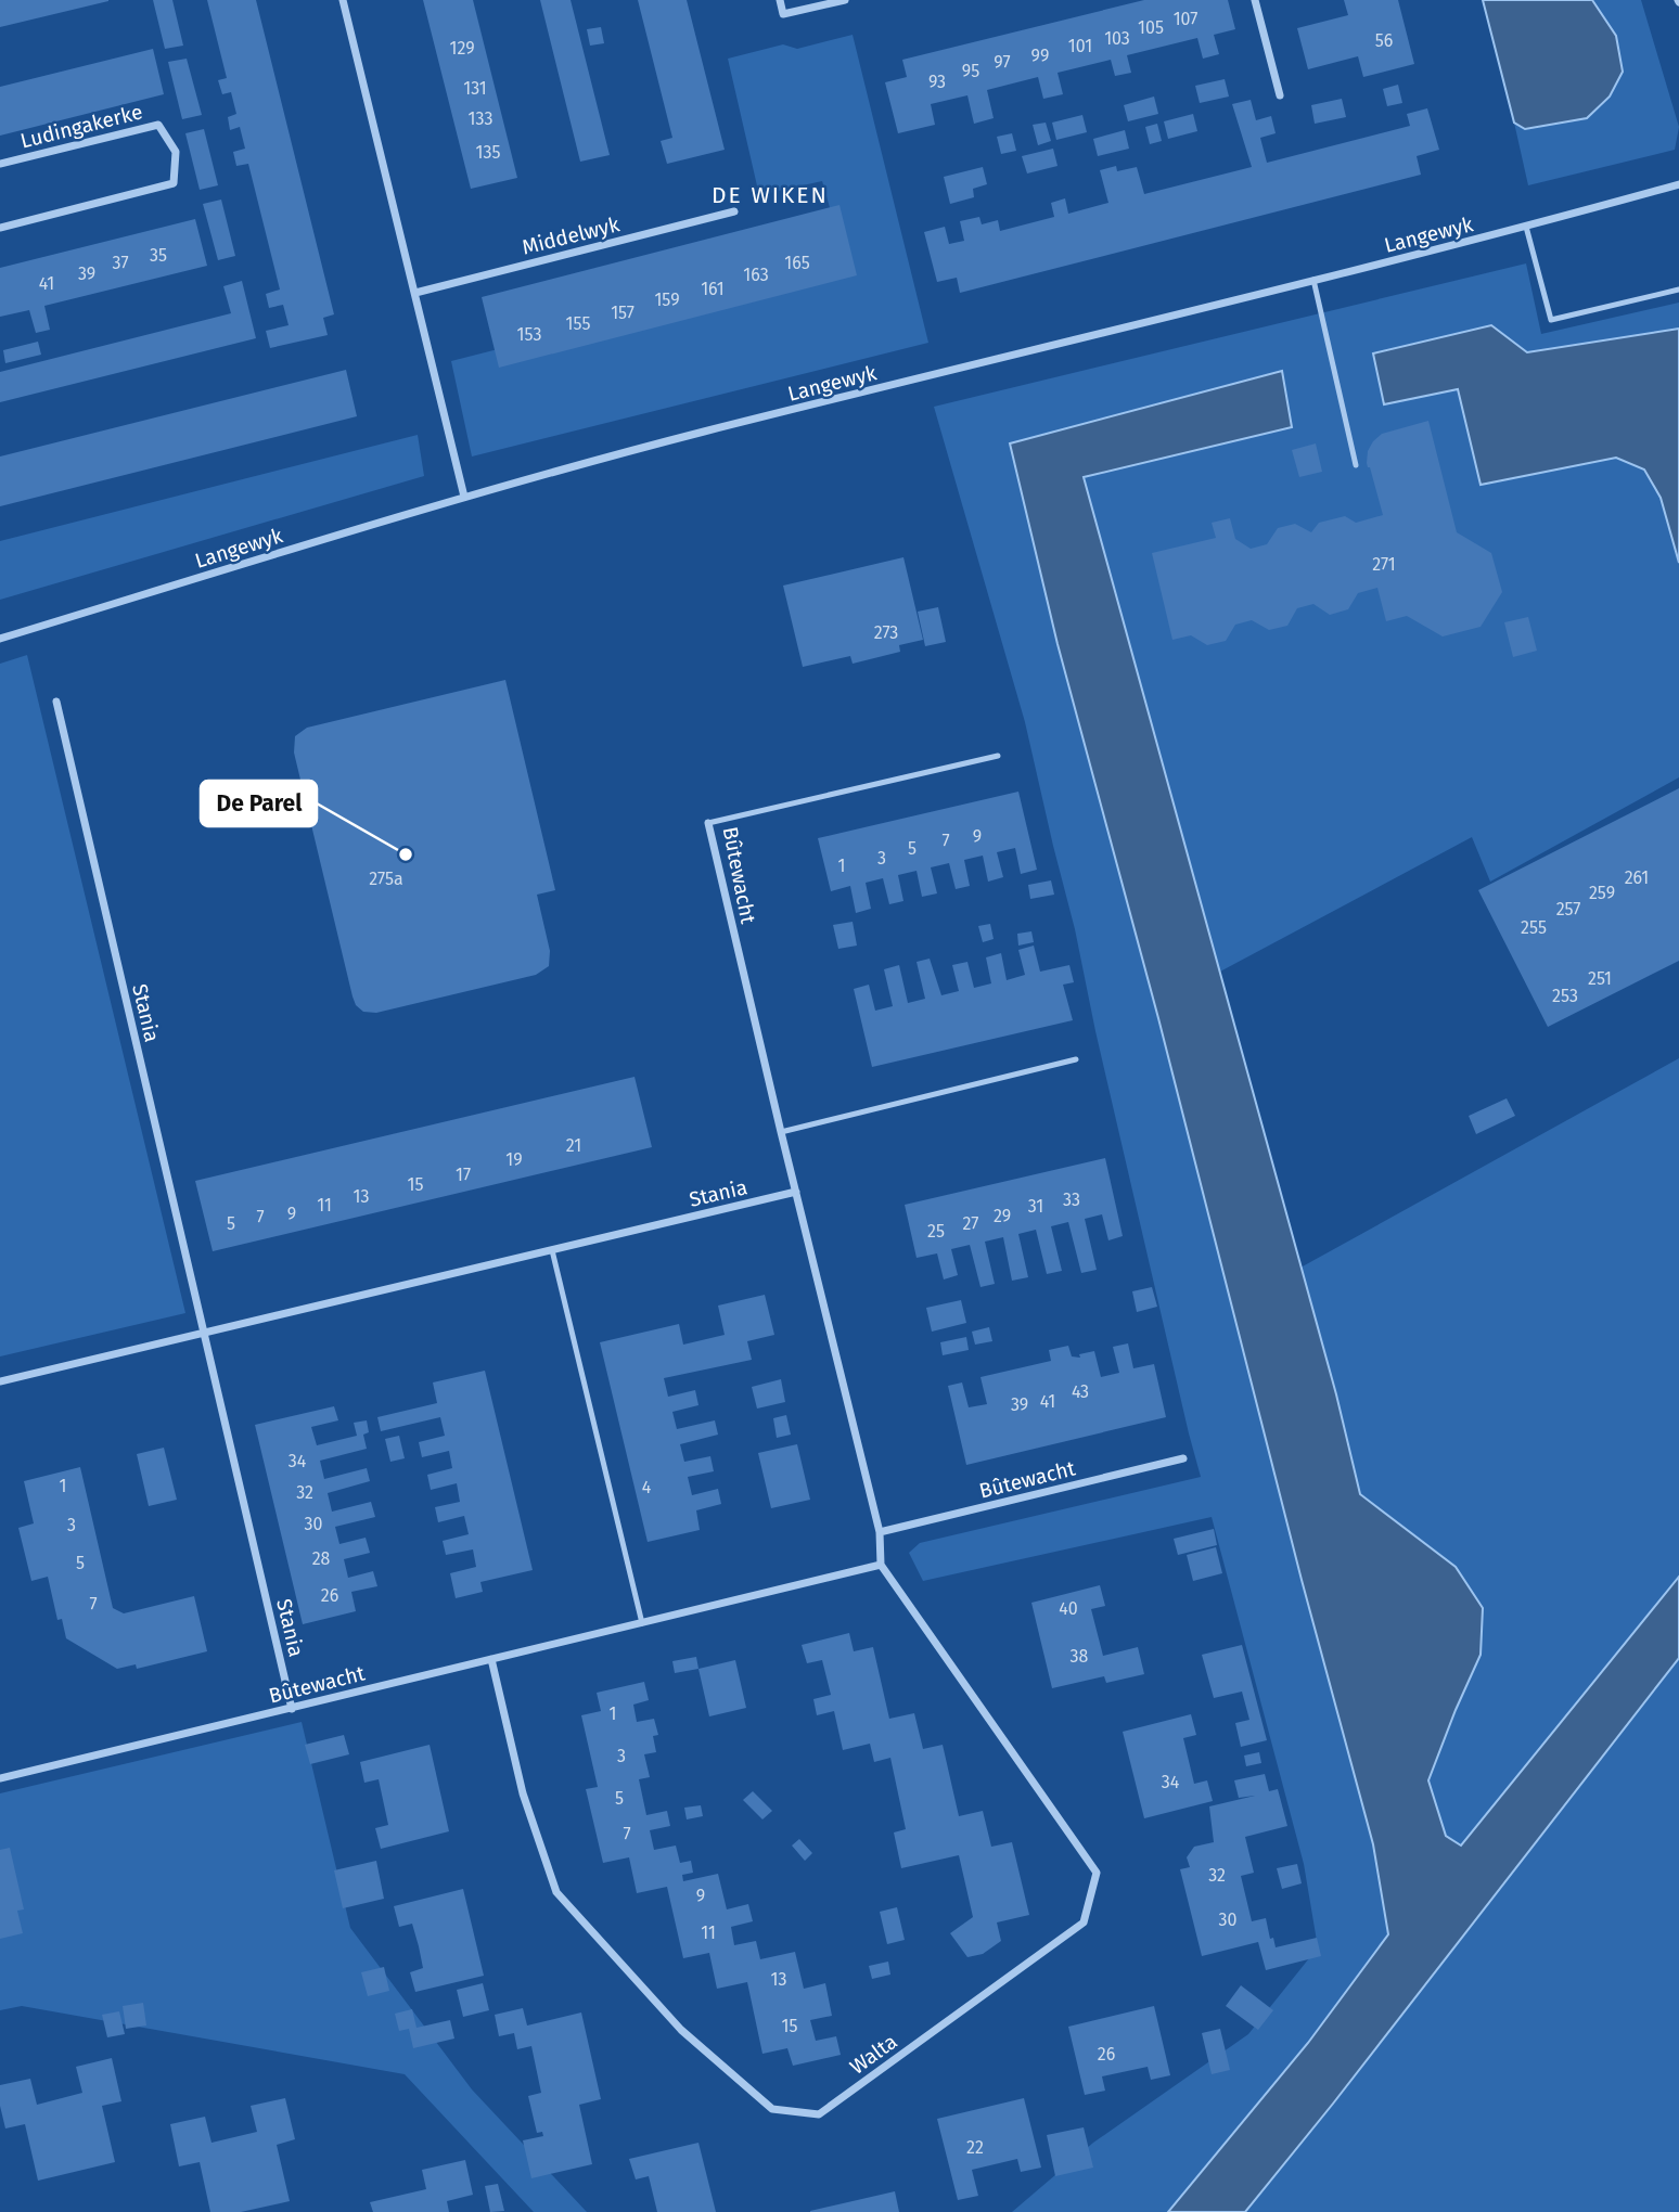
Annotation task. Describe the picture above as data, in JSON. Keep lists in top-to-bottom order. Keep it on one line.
{"streets":{"street":["Ludingakerke","Langewyk","Middelwyk","Bûtewacht","Stania","Walta"]},"crossings":[["Bûtewacht","Stania"],["Bûtewacht","Walta"]],"districts":["DE WIKEN"],"places":["De Parel"],"house_numbers":["107","105","103","56","101","129","99","97","95","93","131","133","135","35","37","165","39","163","41","161","159","157","155","153","271","273","9","7","5","3","1","261","275a","259","257","255","251","253","21","19","17","15","13","33","11","31","9","29","7","5","27","25","43","41","39","34","1","4","32","30","3","28","5","26","7","40","38","1","3","34","5","7","32","9","30","11","13","15","26","22"]}
